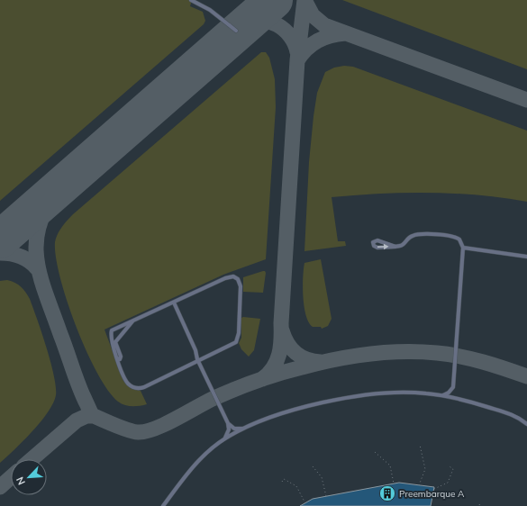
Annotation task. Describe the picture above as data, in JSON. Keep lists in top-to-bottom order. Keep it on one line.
{"places":{"building":["Preembarque A"]},"north":"bottom left"}
